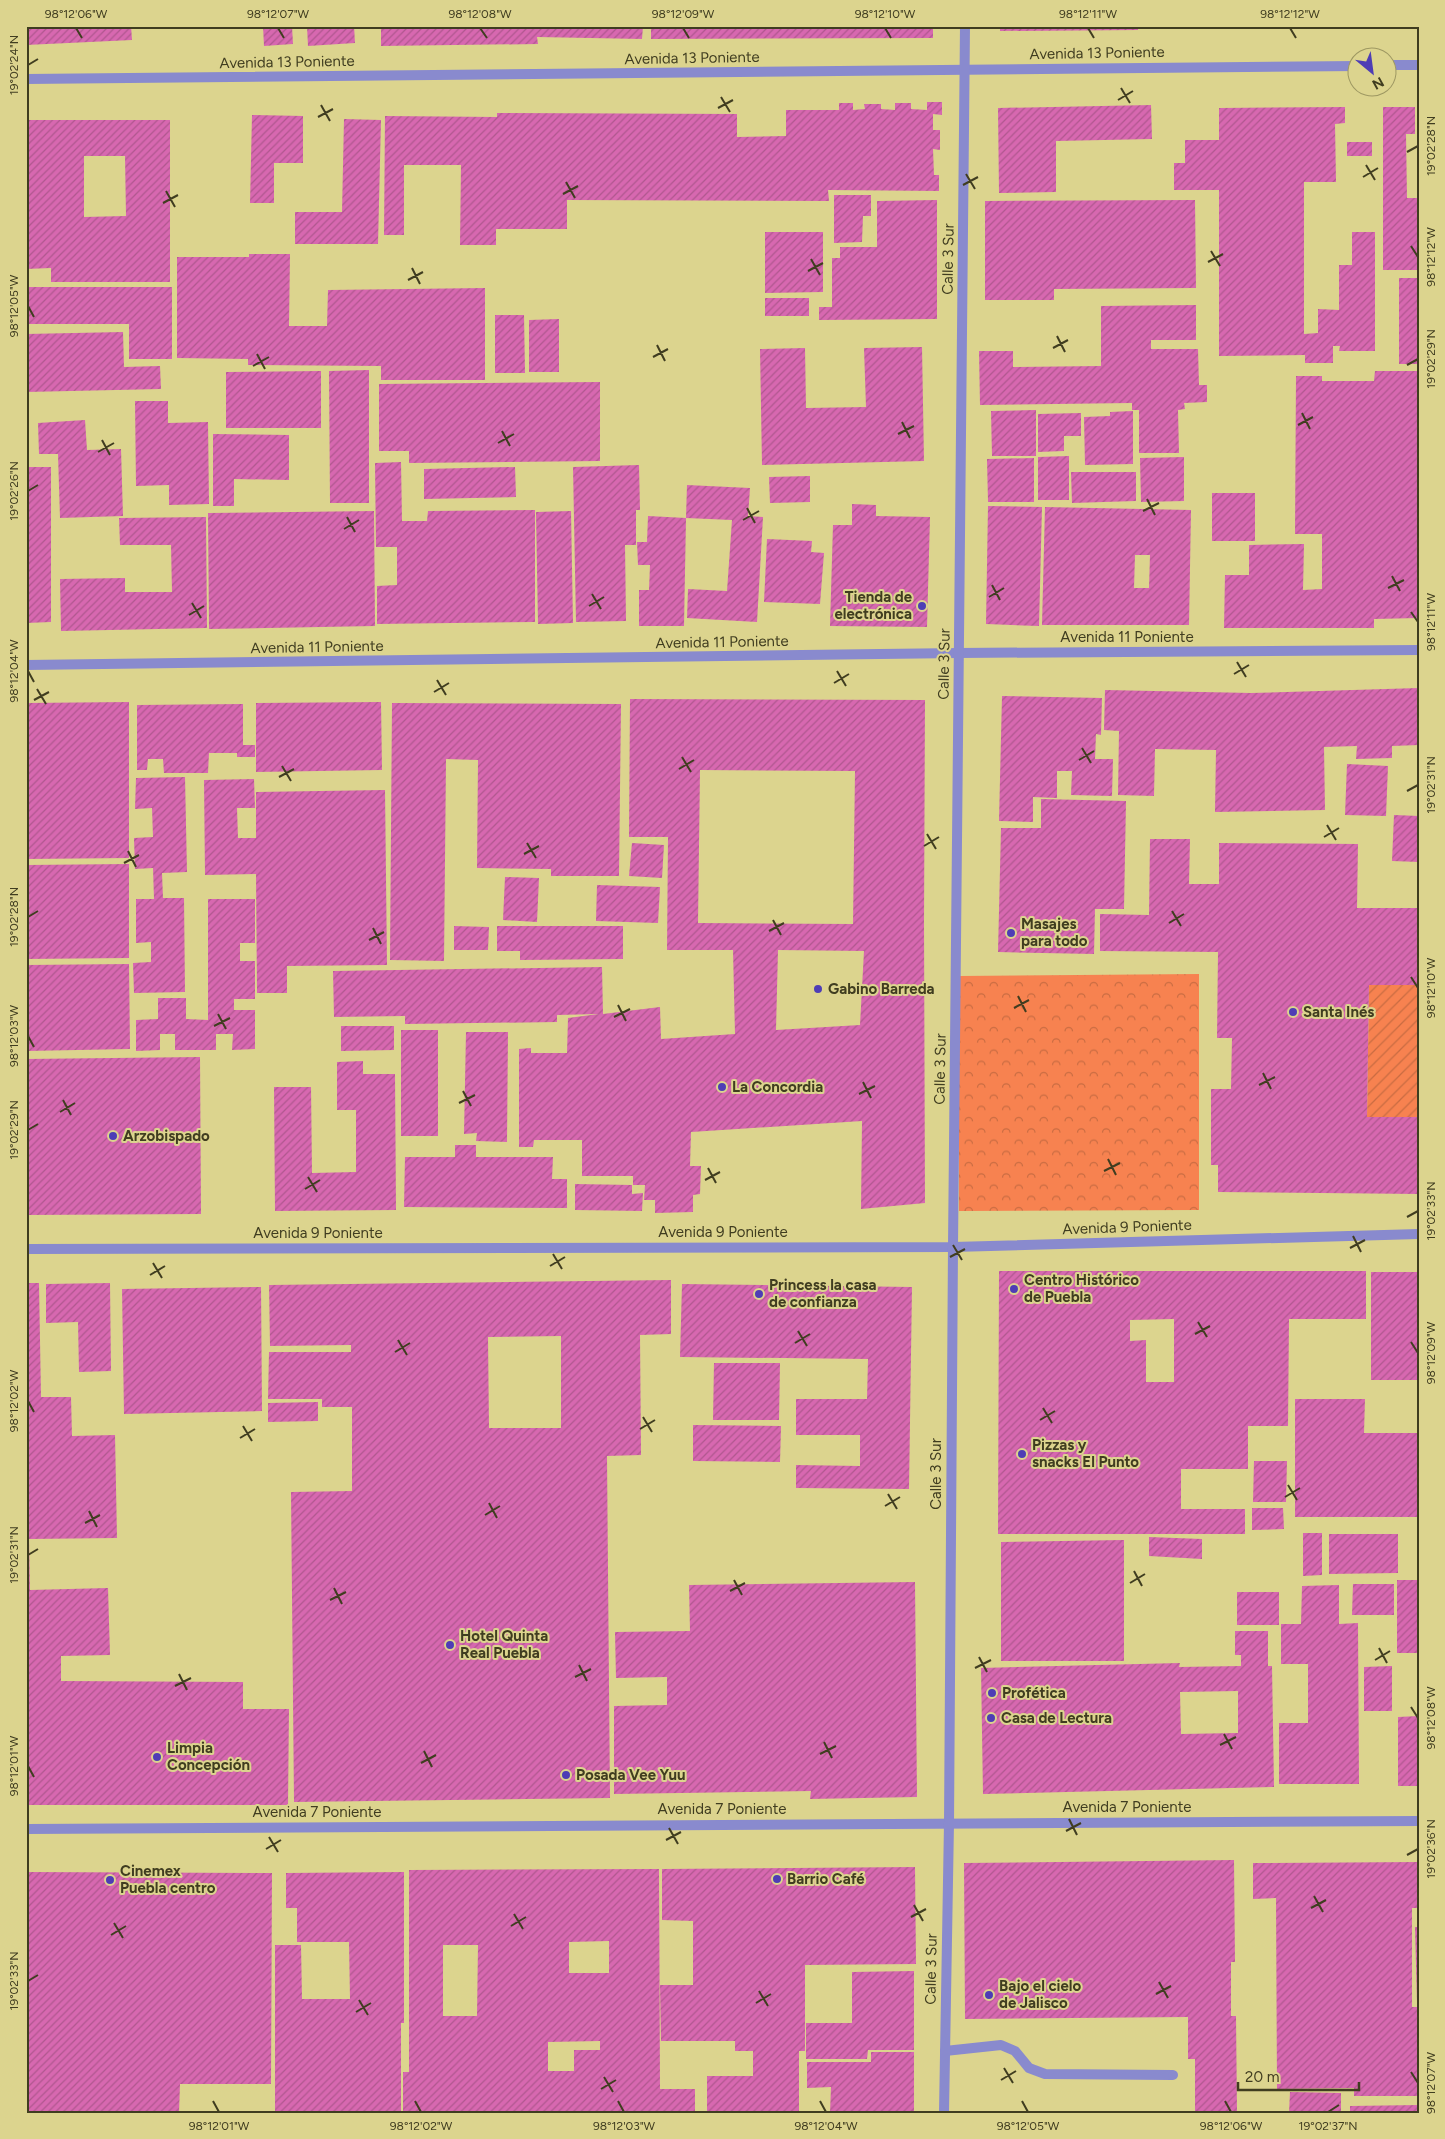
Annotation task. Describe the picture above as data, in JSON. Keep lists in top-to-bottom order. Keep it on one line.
{"streets":{"street":["Avenida 13 Poniente","Calle 3 Sur","Avenida 11 Poniente","Avenida 9 Poniente","Avenida 7 Poniente"]},"crossings":[["Avenida 13 Poniente","Calle 3 Sur"],["Calle 3 Sur","Avenida 11 Poniente"],["Calle 3 Sur","Avenida 9 Poniente"],["Calle 3 Sur","Avenida 7 Poniente"]],"places":["Tienda de electrónica","Masajes para todo","Gabino Barreda","Santa Inés","La Concordia","Arzobispado","Centro Histórico de Puebla","Princess la casa de confianza","Pizzas y snacks El Punto","Hotel Quinta Real Puebla","Profética","Casa de Lectura","Limpia Concepción","Posada Vee Yuu","Barrio Café","Cinemex Puebla centro","Bajo el cielo de Jalisco"],"scale_bar":"20 m","north":"bottom right","coordinates":["98°12'06\"W","98°12'07\"W","98°12'08\"W","98°12'09\"W","98°12'10\"W","98°12'11\"W","98°12'12\"W","19°02'24\"N","19°02'28\"N","98°12'05\"W","19°02'29\"N","19°02'26\"N","98°12'04\"W","19°02'31\"N","98°12'03\"W","19°02'33\"N","98°12'02\"W","98°12'01\"W","19°02'36\"N","19°02'37\"N"]}
